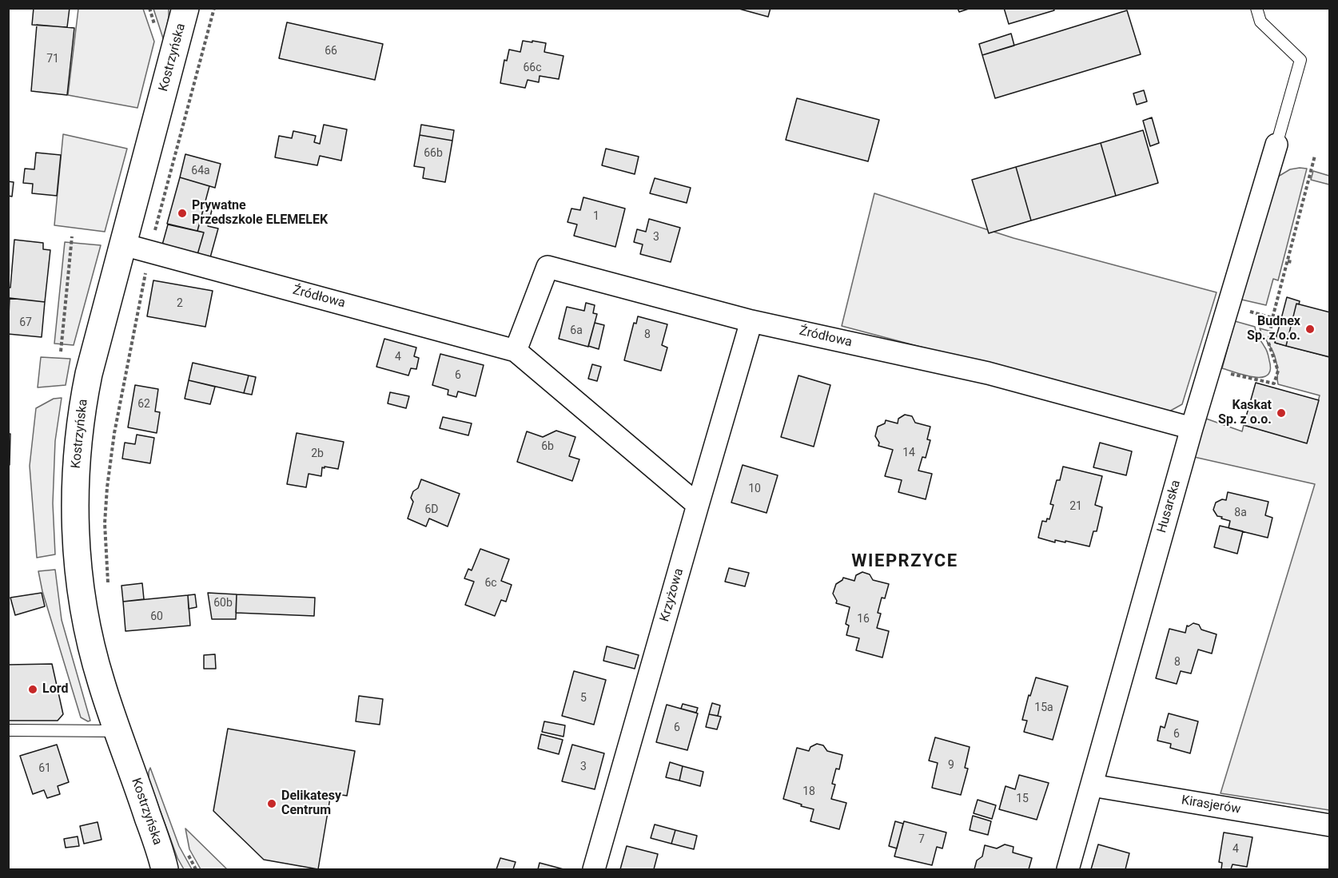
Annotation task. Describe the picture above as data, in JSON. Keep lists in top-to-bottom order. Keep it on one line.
{"streets":{"main road":["Kostrzyńska"],"street":["Źródłowa","Husarska","Krzyżowa","Kirasjerów"]},"crossings":[["Kostrzyńska","Źródłowa"],["Źródłowa","Husarska"],["Źródłowa","Krzyżowa"],["Husarska","Kirasjerów"]],"districts":["WIEPRZYCE"],"places":["Prywatne Przedszkole ELEMELEK","Budnex Sp. z o.o.","Kaskat Sp. z o.o.","Lord","Delikatesy Centrum"],"house_numbers":["66","71","66c","66b","64a","1","3","2","67","6a","8","4","6","62","6b","14","2b","10","21","6D","8a","6c","60b","60","16","8","5","15a","6","6","9","3","61","18","15","7","4"]}
